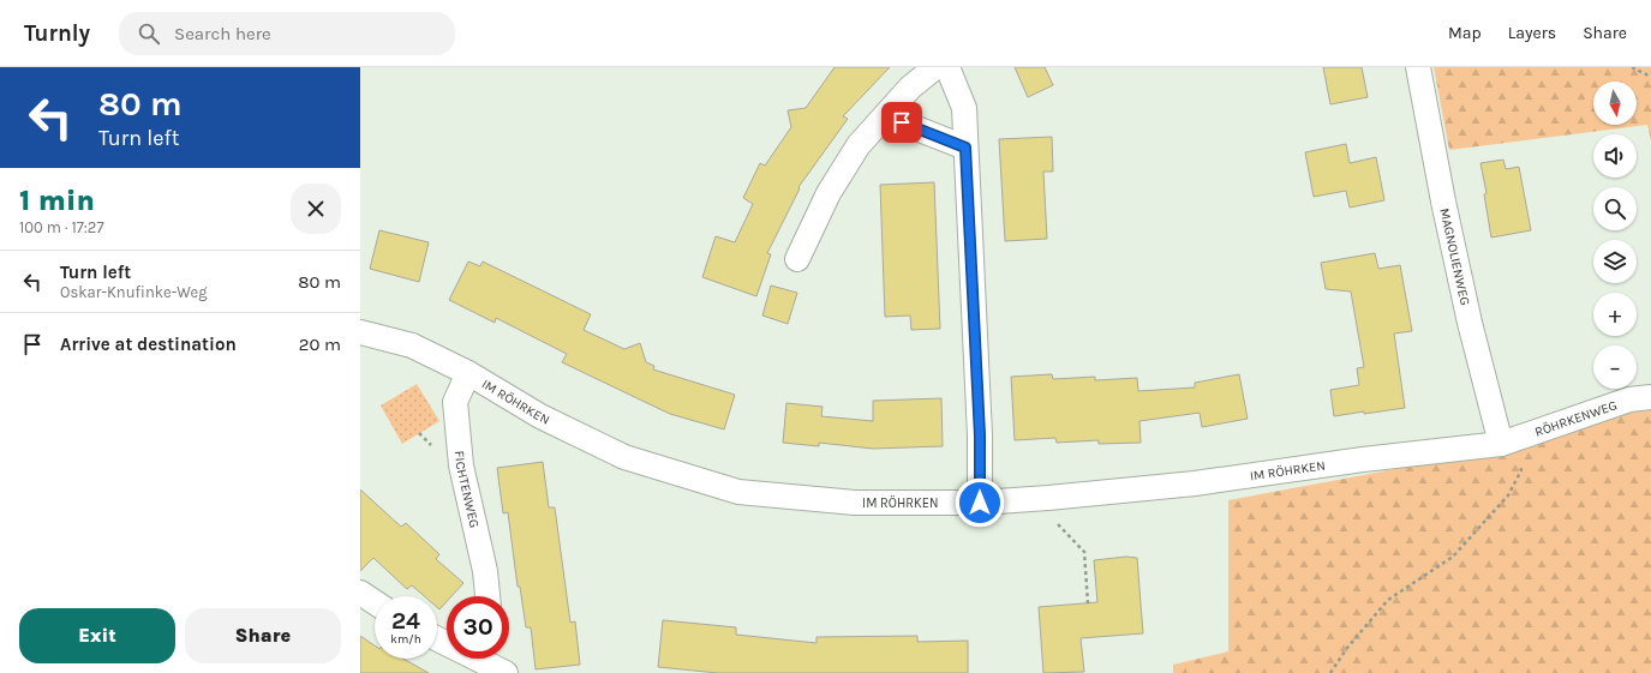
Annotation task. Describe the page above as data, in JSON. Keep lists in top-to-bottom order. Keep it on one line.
{"streets":{"street":["MAGNOLIENWEG","IM RÖHRKEN","RÖHRKENWEG","FICHTENWEG"]},"crossings":[["MAGNOLIENWEG","IM RÖHRKEN"],["MAGNOLIENWEG","RÖHRKENWEG"],["IM RÖHRKEN","RÖHRKENWEG"],["IM RÖHRKEN","FICHTENWEG"]],"north":"bottom","page":{"header":"Turnly","search":"Search here","nav":["Map","Layers","Share"],"turn":["80 m","Turn left"],"map_buttons":["+","−"],"heading":["1 min","100 m · 17:27"],"list":[{"name":"Turn left","note":"Oskar-Knufinke-Weg","value":"80 m"},{"name":"Arrive at destination","value":"20 m"}],"speed":"24 km/h","limit":"30","buttons":["Exit","Share"]}}
